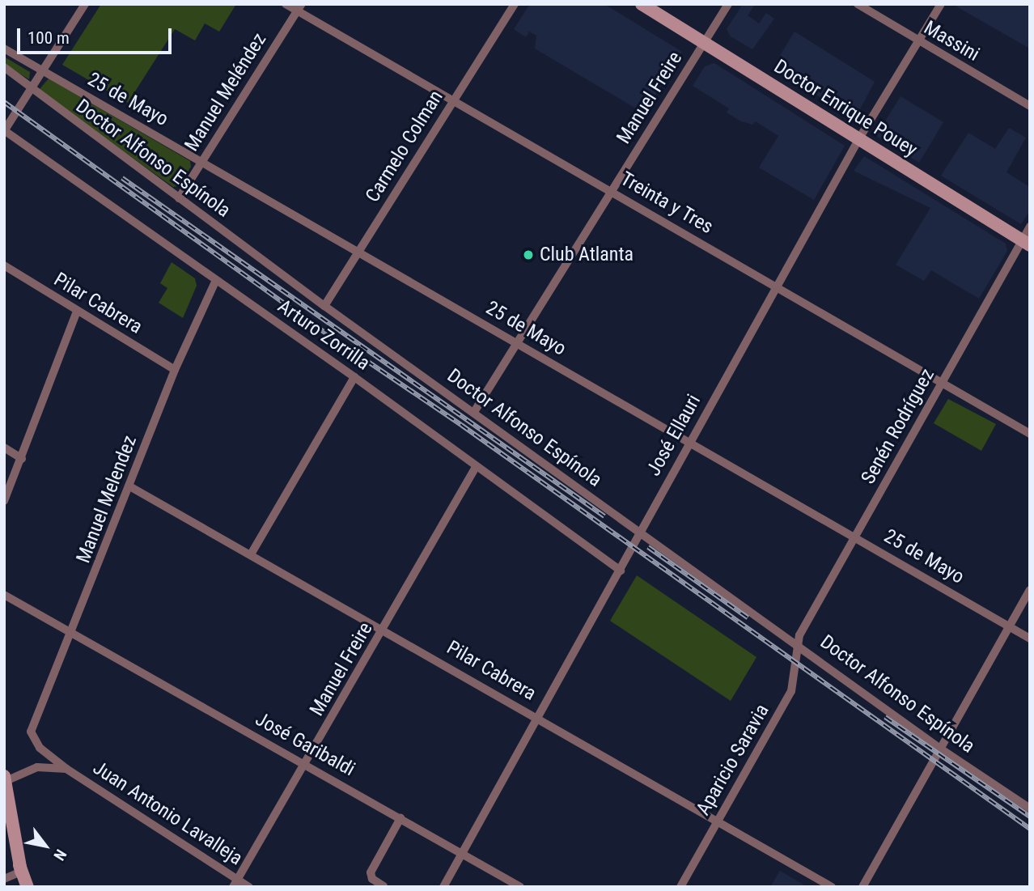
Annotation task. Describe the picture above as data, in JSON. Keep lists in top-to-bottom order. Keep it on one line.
{"streets":{"street":["Massini","Manuel Meléndez","Manuel Freire","25 de Mayo","Doctor Enrique Pouey","Carmelo Colman","Doctor Alfonso Espínola","Treinta y Tres","Pilar Cabrera","Arturo Zorrilla","Senén Rodríguez","José Ellauri","Manuel Melendez","José Garibaldi","Aparicio Saravia","Juan Antonio Lavalleja"]},"crossings":[["Massini","José Ellauri"],["Manuel Meléndez","25 de Mayo"],["Manuel Meléndez","Doctor Alfonso Espínola"],["Manuel Meléndez","Treinta y Tres"],["Manuel Freire","25 de Mayo"],["Manuel Freire","Doctor Enrique Pouey"],["Manuel Freire","Doctor Alfonso Espínola"],["Manuel Freire","Treinta y Tres"],["Manuel Freire","Pilar Cabrera"],["Manuel Freire","Arturo Zorrilla"],["Manuel Freire","José Garibaldi"],["Manuel Freire","Juan Antonio Lavalleja"],["25 de Mayo","Carmelo Colman"],["25 de Mayo","Senén Rodríguez"],["25 de Mayo","José Ellauri"],["Doctor Enrique Pouey","Senén Rodríguez"],["Doctor Enrique Pouey","José Ellauri"],["Carmelo Colman","Doctor Alfonso Espínola"],["Carmelo Colman","Treinta y Tres"],["Doctor Alfonso Espínola","Senén Rodríguez"],["Doctor Alfonso Espínola","José Ellauri"],["Doctor Alfonso Espínola","Aparicio Saravia"],["Treinta y Tres","Senén Rodríguez"],["Treinta y Tres","José Ellauri"],["Pilar Cabrera","José Ellauri"],["Pilar Cabrera","Manuel Melendez"],["Pilar Cabrera","Aparicio Saravia"],["Arturo Zorrilla","José Ellauri"],["Arturo Zorrilla","Manuel Melendez"],["Senén Rodríguez","Aparicio Saravia"],["José Ellauri","José Garibaldi"],["Manuel Melendez","José Garibaldi"],["Manuel Melendez","Juan Antonio Lavalleja"]],"places":["Club Atlanta"],"scale_bar":"100 m","north":"bottom right"}
